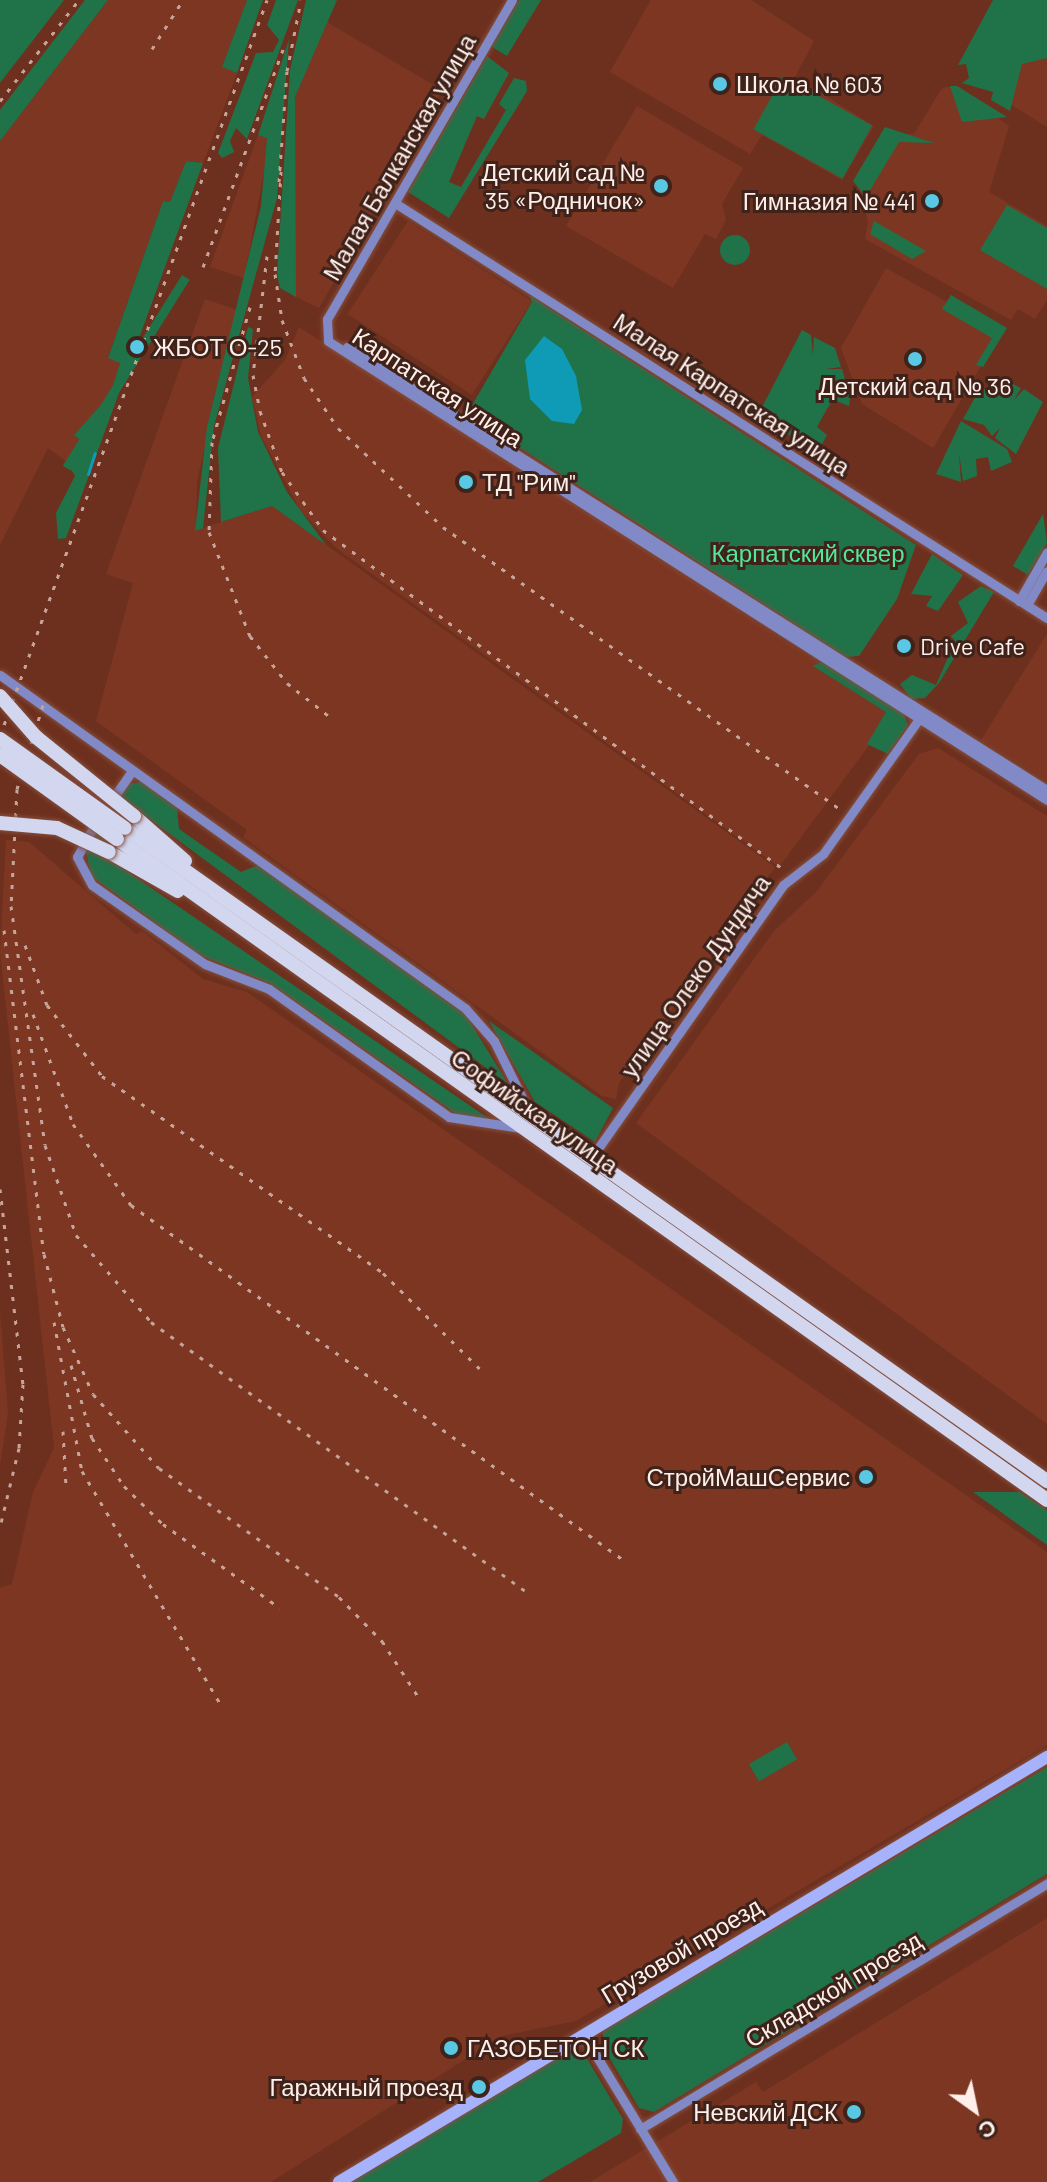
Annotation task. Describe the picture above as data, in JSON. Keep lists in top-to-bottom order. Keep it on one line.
{"streets":{"main road":["Софийская улица"],"street":["Малая Балканская улица","Карпатская улица","Малая Карпатская улица","улица Олеко Дундича","Грузовой проезд","Складской проезд"]},"crossings":[["Малая Балканская улица","Карпатская улица"],["Малая Балканская улица","Малая Карпатская улица"],["Карпатская улица","улица Олеко Дундича"],["улица Олеко Дундича","Софийская улица"]],"parks":["Карпатский сквер"],"places":["Школа № 603","Детский сад № 35 «Родничок»","Гимназия № 441","ЖБОТ О-25","Детский сад № 36","ТД \"Рим\"","Drive Cafe","СтройМашСервис","ГАЗОБЕТОН СК","Гаражный проезд","Невский ДСК"],"north":"bottom right"}
